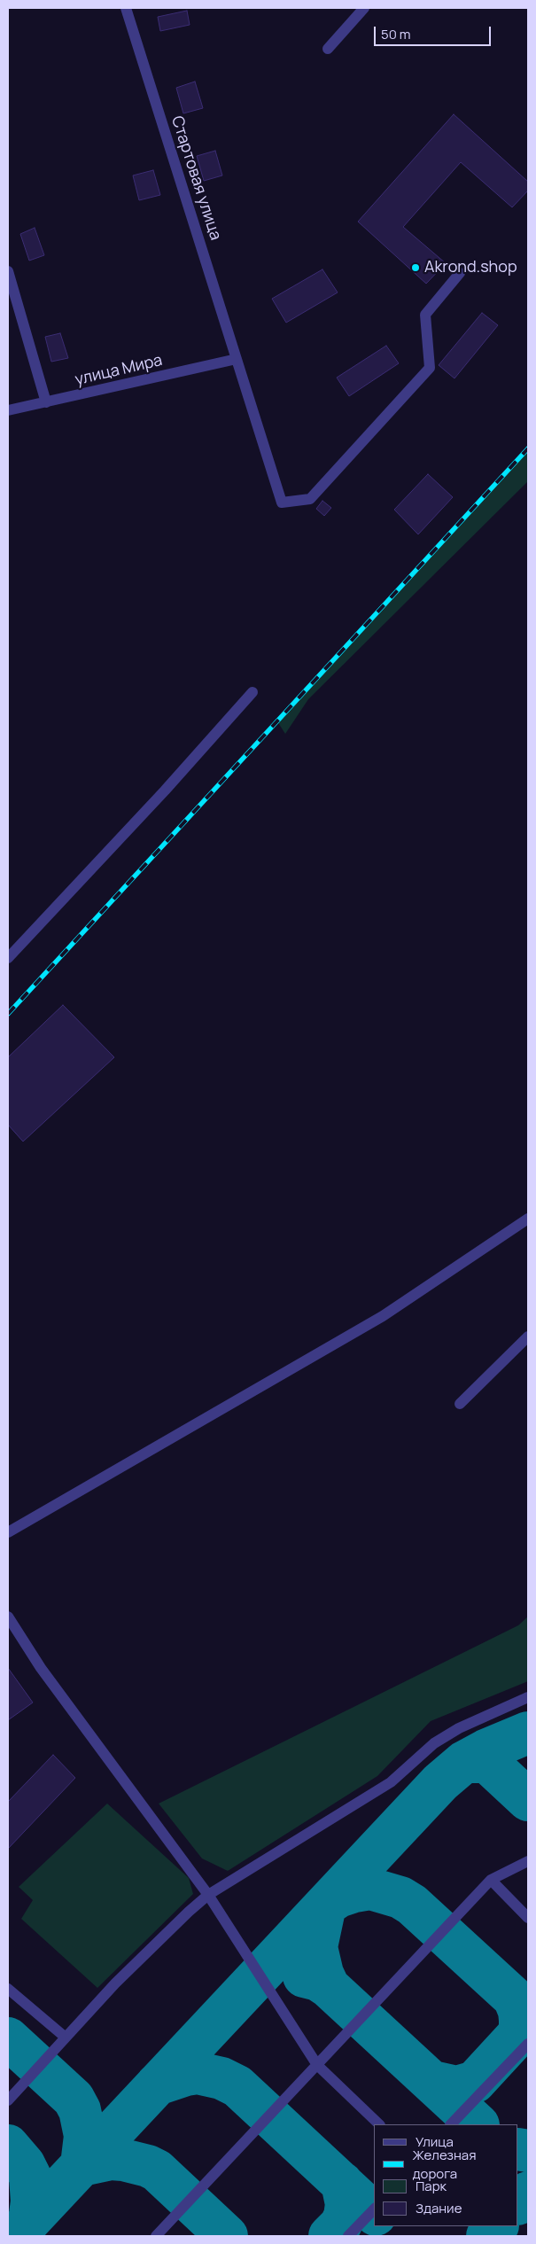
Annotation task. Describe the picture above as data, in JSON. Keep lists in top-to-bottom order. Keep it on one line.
{"streets":{"street":["Стартовая улица","улица Мира"]},"crossings":[["Стартовая улица","улица Мира"]],"places":["Akrond.shop"],"legend":["Улица","Железная дорога","Парк","Здание"],"scale_bar":"50 m"}
